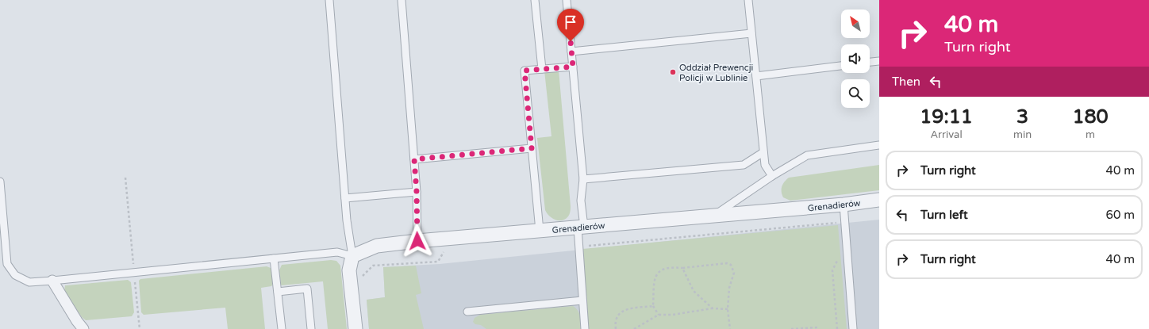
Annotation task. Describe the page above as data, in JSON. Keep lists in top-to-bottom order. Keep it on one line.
{"streets":{"street":["Grenadierów"]},"places":["Oddział Prewencji Policji w Lublinie"],"north":"top left","page":{"turn":["40 m","Turn right"],"then":"Then","eta":["19:11","Arrival","3","min","180","m"],"list":[{"name":"Turn right","value":"40 m"},{"name":"Turn left","value":"60 m"},{"name":"Turn right","value":"40 m"}]}}
